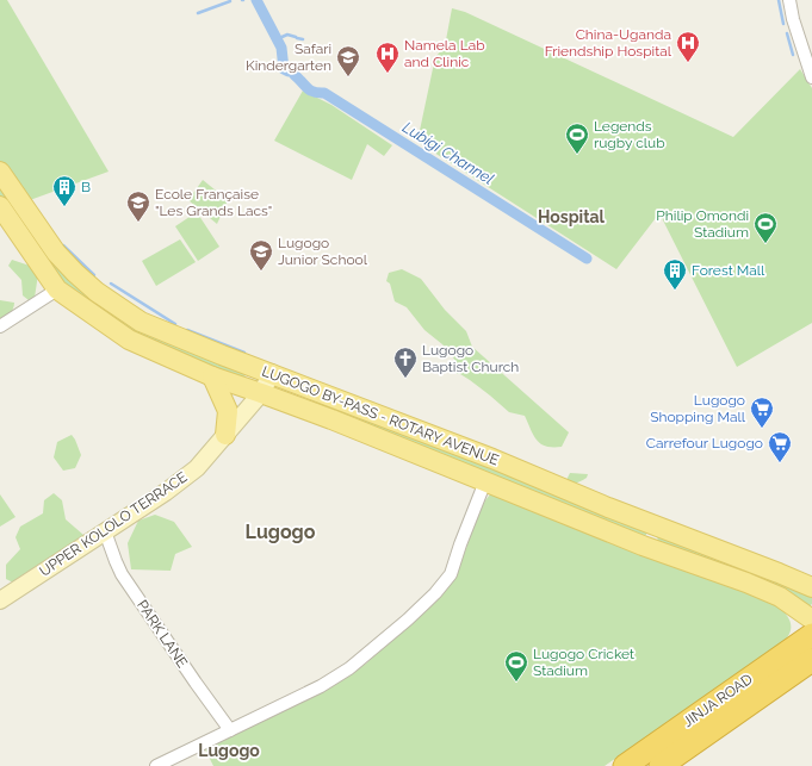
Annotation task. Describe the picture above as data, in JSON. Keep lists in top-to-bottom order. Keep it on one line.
{"streets":{"highway":["JINJA ROAD"],"main road":["LUGOGO BY-PASS - ROTARY AVENUE","UPPER KOLOLO TERRACE"],"street":["PARK LANE"]},"crossings":[["LUGOGO BY-PASS - ROTARY AVENUE","UPPER KOLOLO TERRACE"],["UPPER KOLOLO TERRACE","PARK LANE"]],"districts":["Hospital","Lugogo","Lugogo"],"water":["Lubigi Channel"],"places":{"hospital":["China-Uganda Friendship Hospital","Namela Lab and Clinic"],"school or university":["Safari Kindergarten","Ecole Française \"Les Grands Lacs\"","Lugogo Junior School"],"sports":["Legends rugby club","Philip Omondi Stadium","Lugogo Cricket Stadium"],"building":["B","Forest Mall"],"church":["Lugogo Baptist Church"],"supermarket":["Lugogo Shopping Mall","Carrefour Lugogo"]}}
